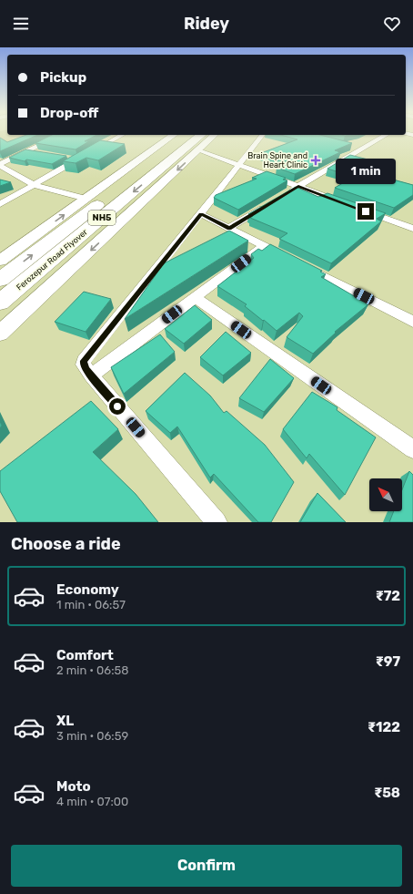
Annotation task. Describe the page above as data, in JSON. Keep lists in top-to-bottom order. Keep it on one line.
{"streets":{"highway":["NH5","Ferozepur Road Flyover"]},"places":{"health":["Brain Spine and Heart Clinic"]},"north":"top left","page":{"header":"Ridey","banner":["Pickup","Drop-off"],"bubble":"1 min","heading":"Choose a ride","list":[{"name":"Economy","note":"1 min · 06:57","value":"₹72"},{"name":"Comfort","note":"2 min · 06:58","value":"₹97"},{"name":"XL","note":"3 min · 06:59","value":"₹122"},{"name":"Moto","note":"4 min · 07:00","value":"₹58"}],"buttons":"Confirm"}}
